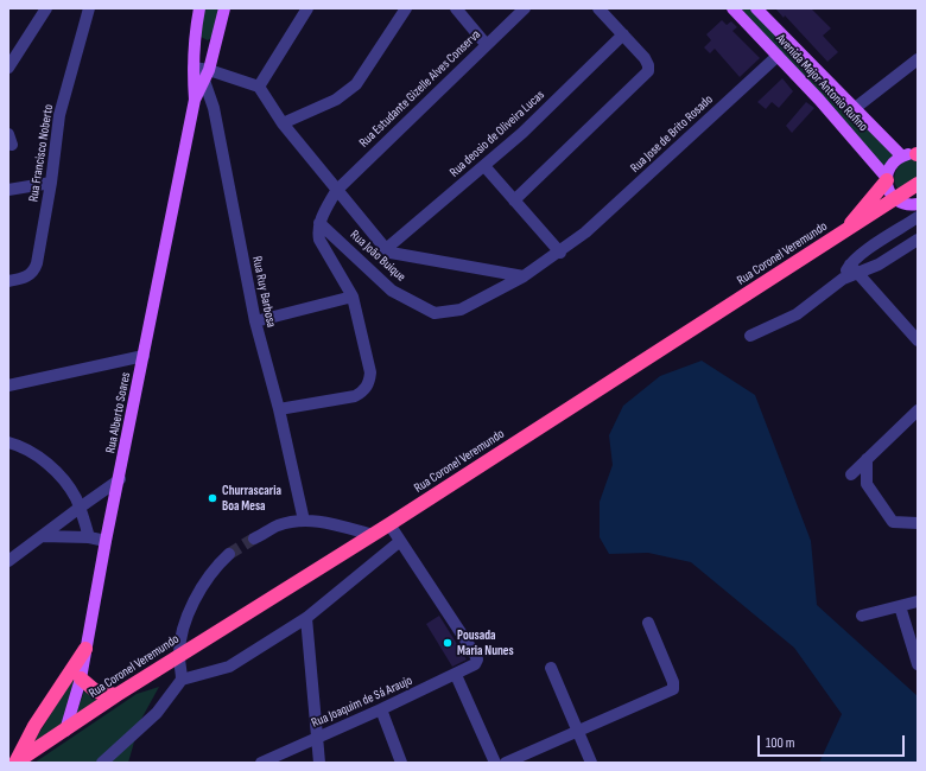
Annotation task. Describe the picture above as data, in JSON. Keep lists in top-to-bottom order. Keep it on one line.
{"streets":{"highway":["Rua Coronel Veremundo"],"main road":["Avenida Major Antonio Rufino","Rua Alberto Soares"],"street":["Rua Estudante Gizelle Alves Conserva","Rua deosio de Oliveira Lucas","Rua Jose de Brito Rosado","Rua Francisco Noberto","Rua João Buique","Rua Ruy Barbosa","Rua Joaquim de Sá Araujo"]},"crossings":[["Avenida Major Antonio Rufino","Rua Jose de Brito Rosado"],["Avenida Major Antonio Rufino","Rua Coronel Veremundo"],["Rua Estudante Gizelle Alves Conserva","Rua João Buique"],["Rua deosio de Oliveira Lucas","Rua João Buique"],["Rua Jose de Brito Rosado","Rua João Buique"],["Rua Coronel Veremundo","Rua Alberto Soares"],["Rua Ruy Barbosa","Rua Alberto Soares"]],"places":["Churrascaria Boa Mesa","Pousada Maria Nunes"],"scale_bar":"100 m"}
